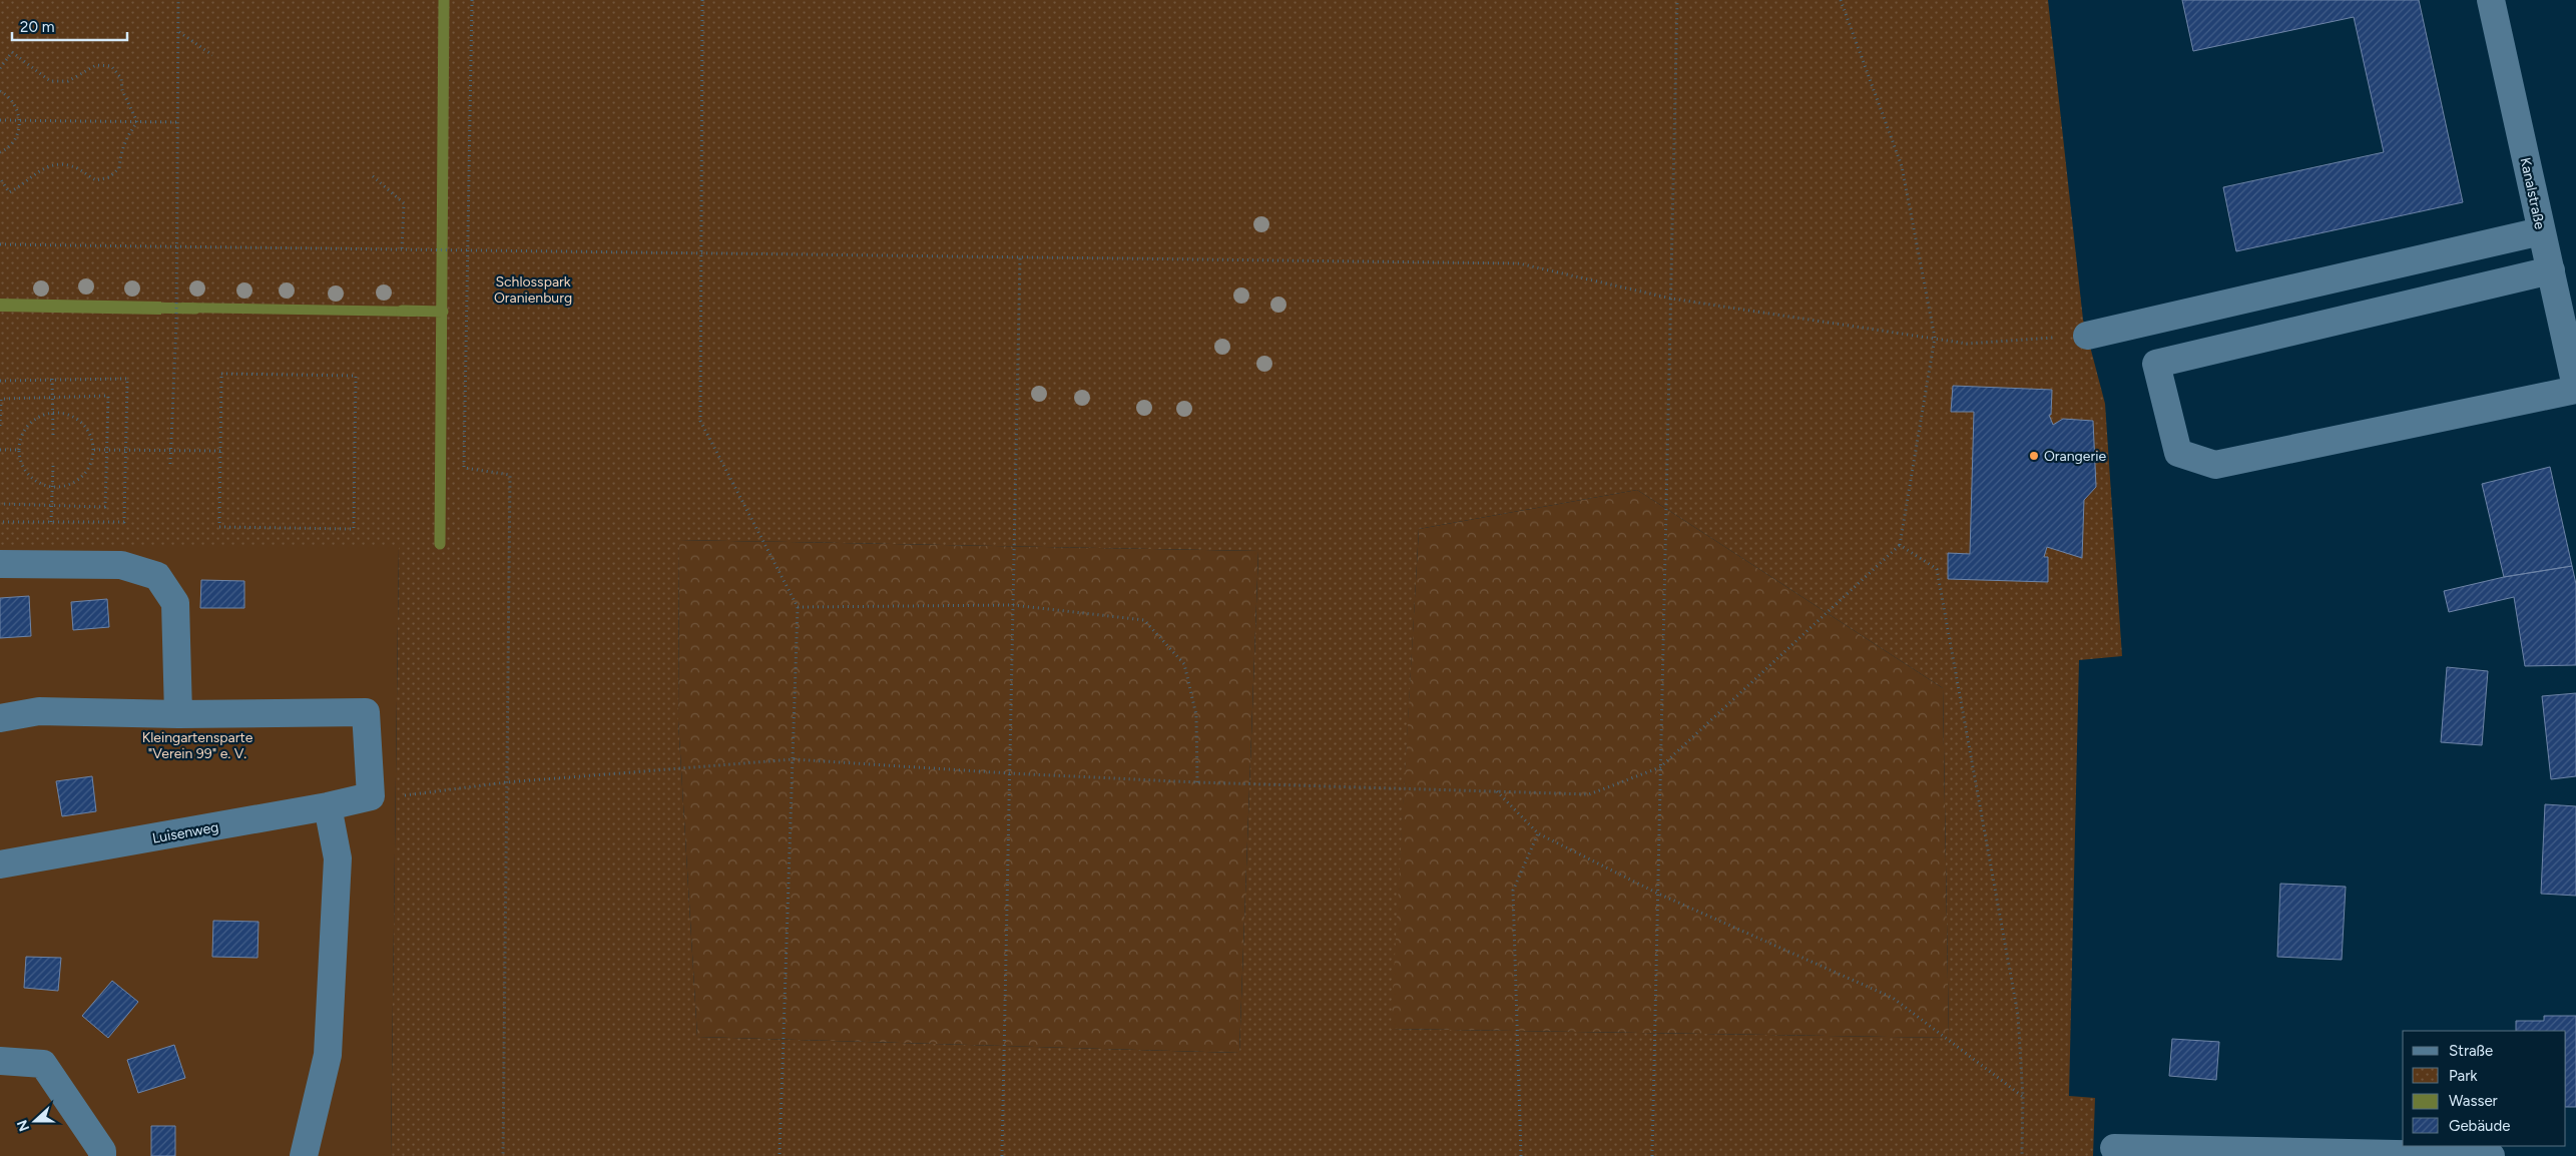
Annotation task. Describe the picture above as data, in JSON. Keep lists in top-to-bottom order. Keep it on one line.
{"streets":{"street":["Kanalstraße","Luisenweg"]},"parks":["Schlosspark Oranienburg","Kleingartensparte \"Verein 99\" e. V."],"places":["Orangerie"],"legend":["Straße","Park","Wasser","Gebäude"],"scale_bar":"20 m","north":"left"}
